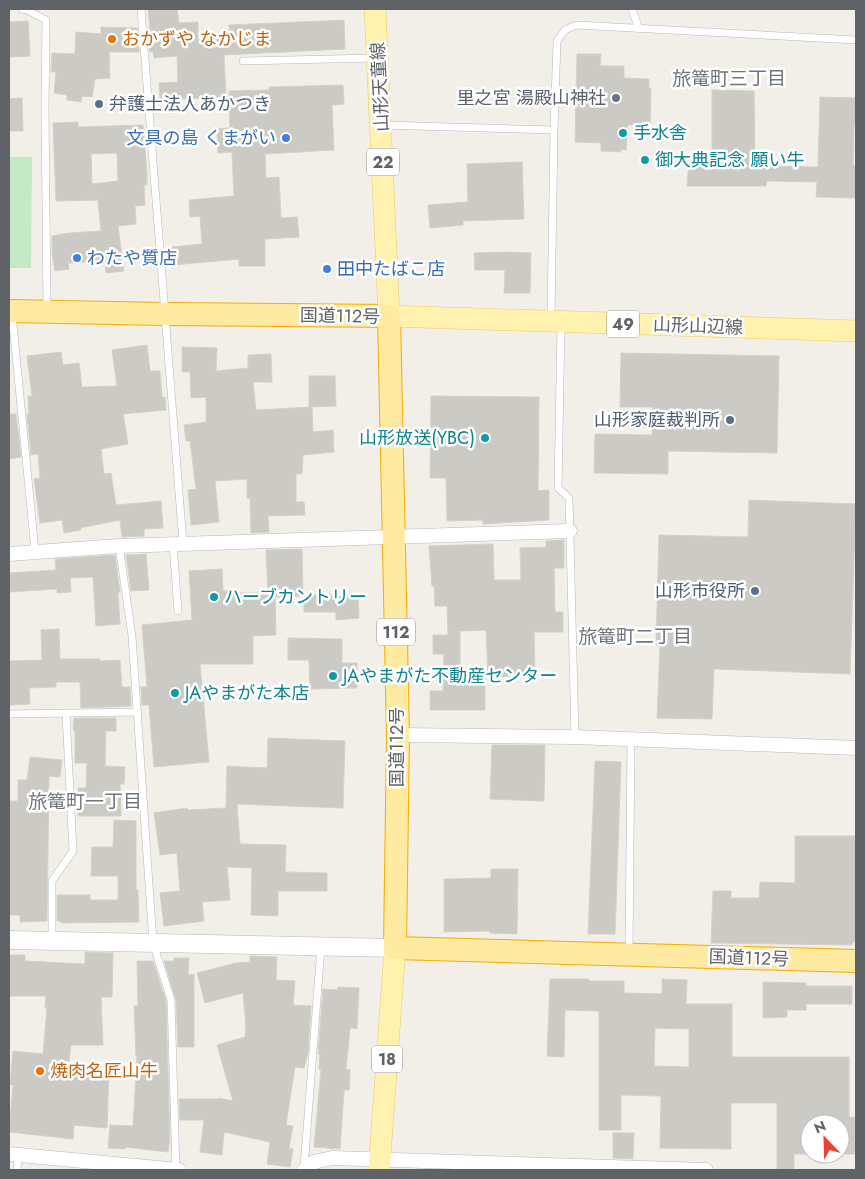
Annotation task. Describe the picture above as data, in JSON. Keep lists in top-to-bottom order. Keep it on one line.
{"streets":{"highway":["国道112号","112"],"main road":["山形天童線","22","49","山形山辺線","18"]},"crossings":[["山形天童線","国道112号"],["山形天童線","山形山辺線"],["国道112号","山形山辺線"],["国道112号","18"]],"districts":["旅篭町三丁目","旅篭町二丁目","旅篭町一丁目"],"places":["おかずや なかじま","里之宮 湯殿山神社","弁護士法人あかつき","手水舎","文具の島 くまがい","御大典記念 願い牛","わたや質店","田中たばこ店","山形家庭裁判所","山形放送(YBC)","山形市役所","ハーブカントリー","JAやまがた不動産センター","JAやまがた本店","焼肉名匠山牛"],"north":"top left"}
